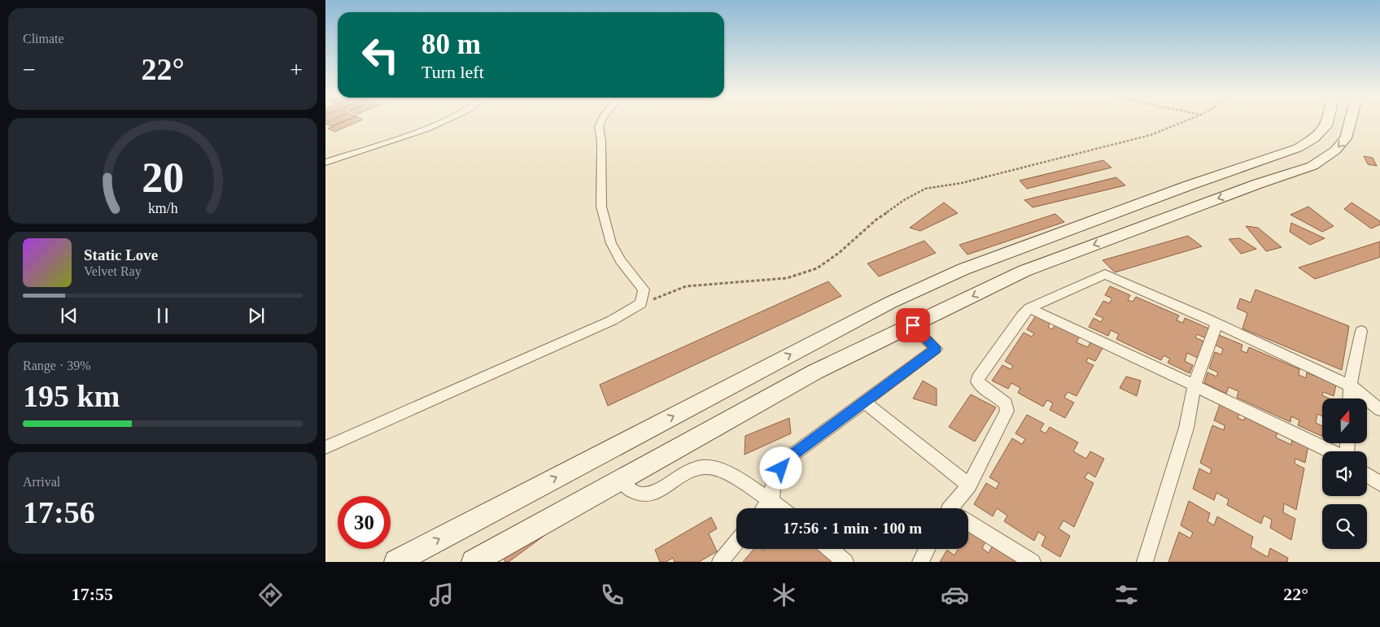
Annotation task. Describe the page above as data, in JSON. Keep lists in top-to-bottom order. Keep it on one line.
{"north":"top","page":{"tile":["Climate",["Range · 39%","195 km"],["Arrival","17:56"]],"turn":["80 m","Turn left"],"heat":["−","22°","+"],"song":["Static Love","Velvet Ray"],"limit":"30","trip":"17:56 · 1 min · 100 m","tabs":["17:55","22°"],"gauge":["20","km/h"]}}
